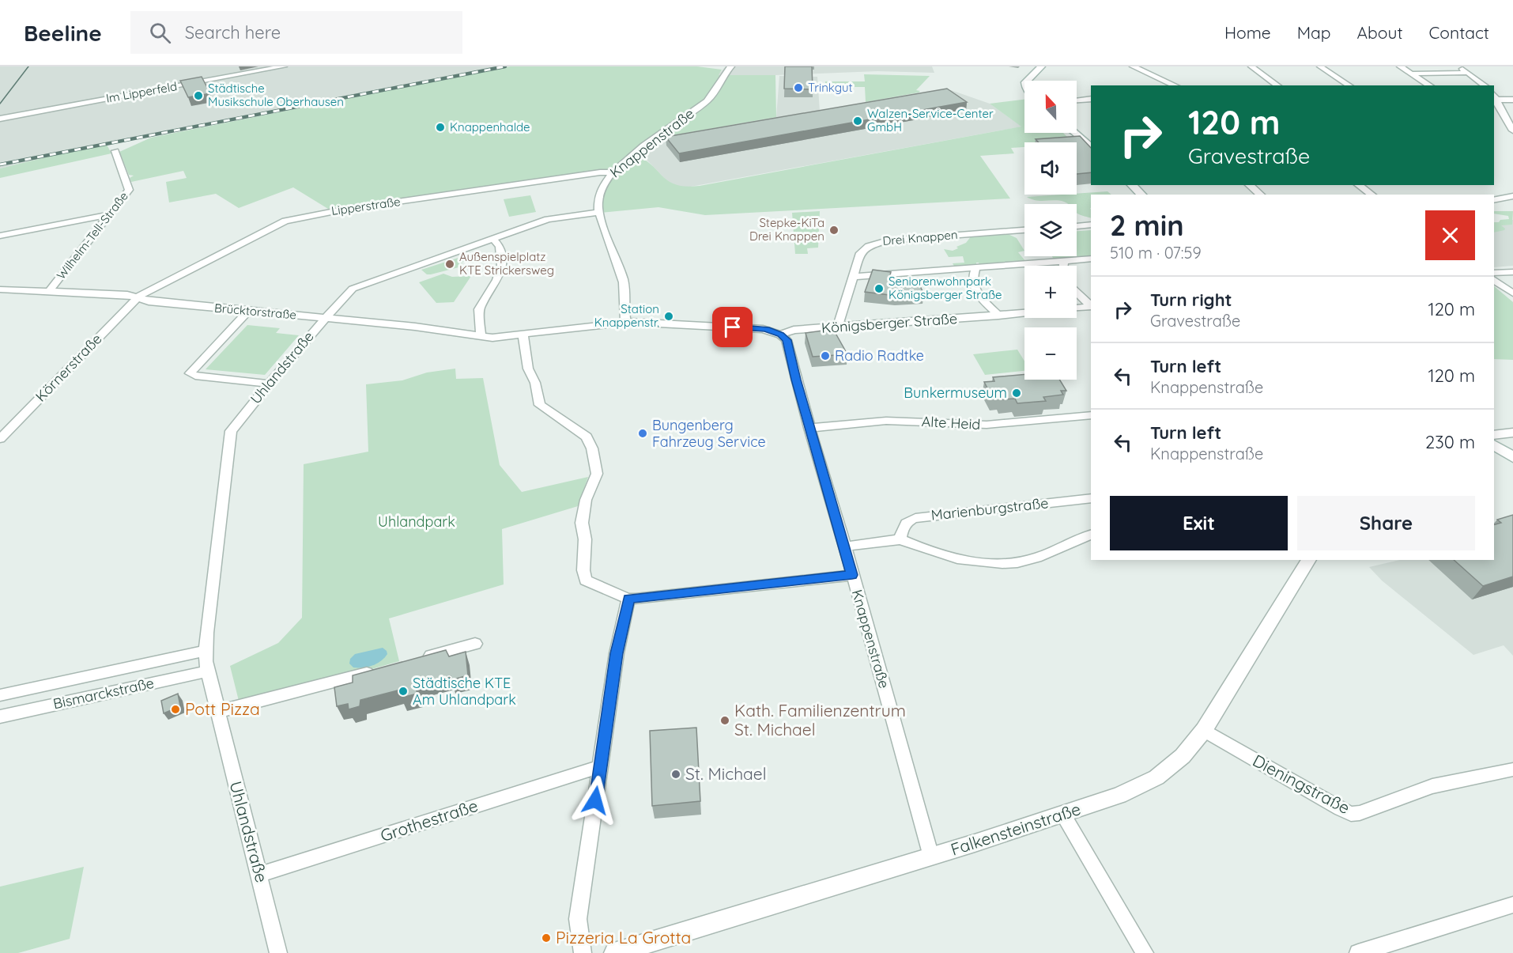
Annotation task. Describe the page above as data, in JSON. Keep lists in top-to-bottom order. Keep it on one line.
{"streets":{"street":["Im Lipperfeld","Knappenstraße","Lipperstraße","Wilhelm-Tell-Straße","Drei Knappen","Brücktorstraße","Königsberger Straße","Körnerstraße","Uhlandstraße","Alte Heid","Marienburgstraße","Bismarckstraße","Dieningstraße","Grothestraße","Falkensteinstraße"]},"crossings":[["Knappenstraße","Lipperstraße"],["Knappenstraße","Brücktorstraße"],["Knappenstraße","Königsberger Straße"],["Knappenstraße","Uhlandstraße"],["Knappenstraße","Alte Heid"],["Knappenstraße","Falkensteinstraße"],["Lipperstraße","Brücktorstraße"],["Lipperstraße","Körnerstraße"],["Wilhelm-Tell-Straße","Brücktorstraße"],["Drei Knappen","Königsberger Straße"],["Brücktorstraße","Körnerstraße"],["Brücktorstraße","Uhlandstraße"],["Uhlandstraße","Bismarckstraße"],["Uhlandstraße","Grothestraße"],["Dieningstraße","Falkensteinstraße"]],"parks":["Uhlandpark"],"places":["Trinkgut","Städtische Musikschule Oberhausen","Walzen-Service-Center GmbH","Knappenhalde","Stepke-KiTa Drei Knappen","Außenspielplatz KTE Strickersweg","Seniorenwohnpark Königsberger Straße","Station Knappenstr.","Radio Radtke","Bunkermuseum","Bungenberg Fahrzeug Service","Städtische KTE Am Uhlandpark","Pott Pizza","Kath. Familienzentrum St. Michael","St. Michael","Pizzeria La Grotta"],"north":"top","page":{"header":"Beeline","search":"Search here","nav":["Home","Map","About","Contact"],"map_buttons":["+","−"],"turn":["120 m","Gravestraße"],"heading":["2 min","510 m · 07:59"],"list":[{"name":"Turn right","note":"Gravestraße","value":"120 m"},{"name":"Turn left","note":"Knappenstraße","value":"120 m"},{"name":"Turn left","note":"Knappenstraße","value":"230 m"}],"buttons":["Exit","Share"]}}
